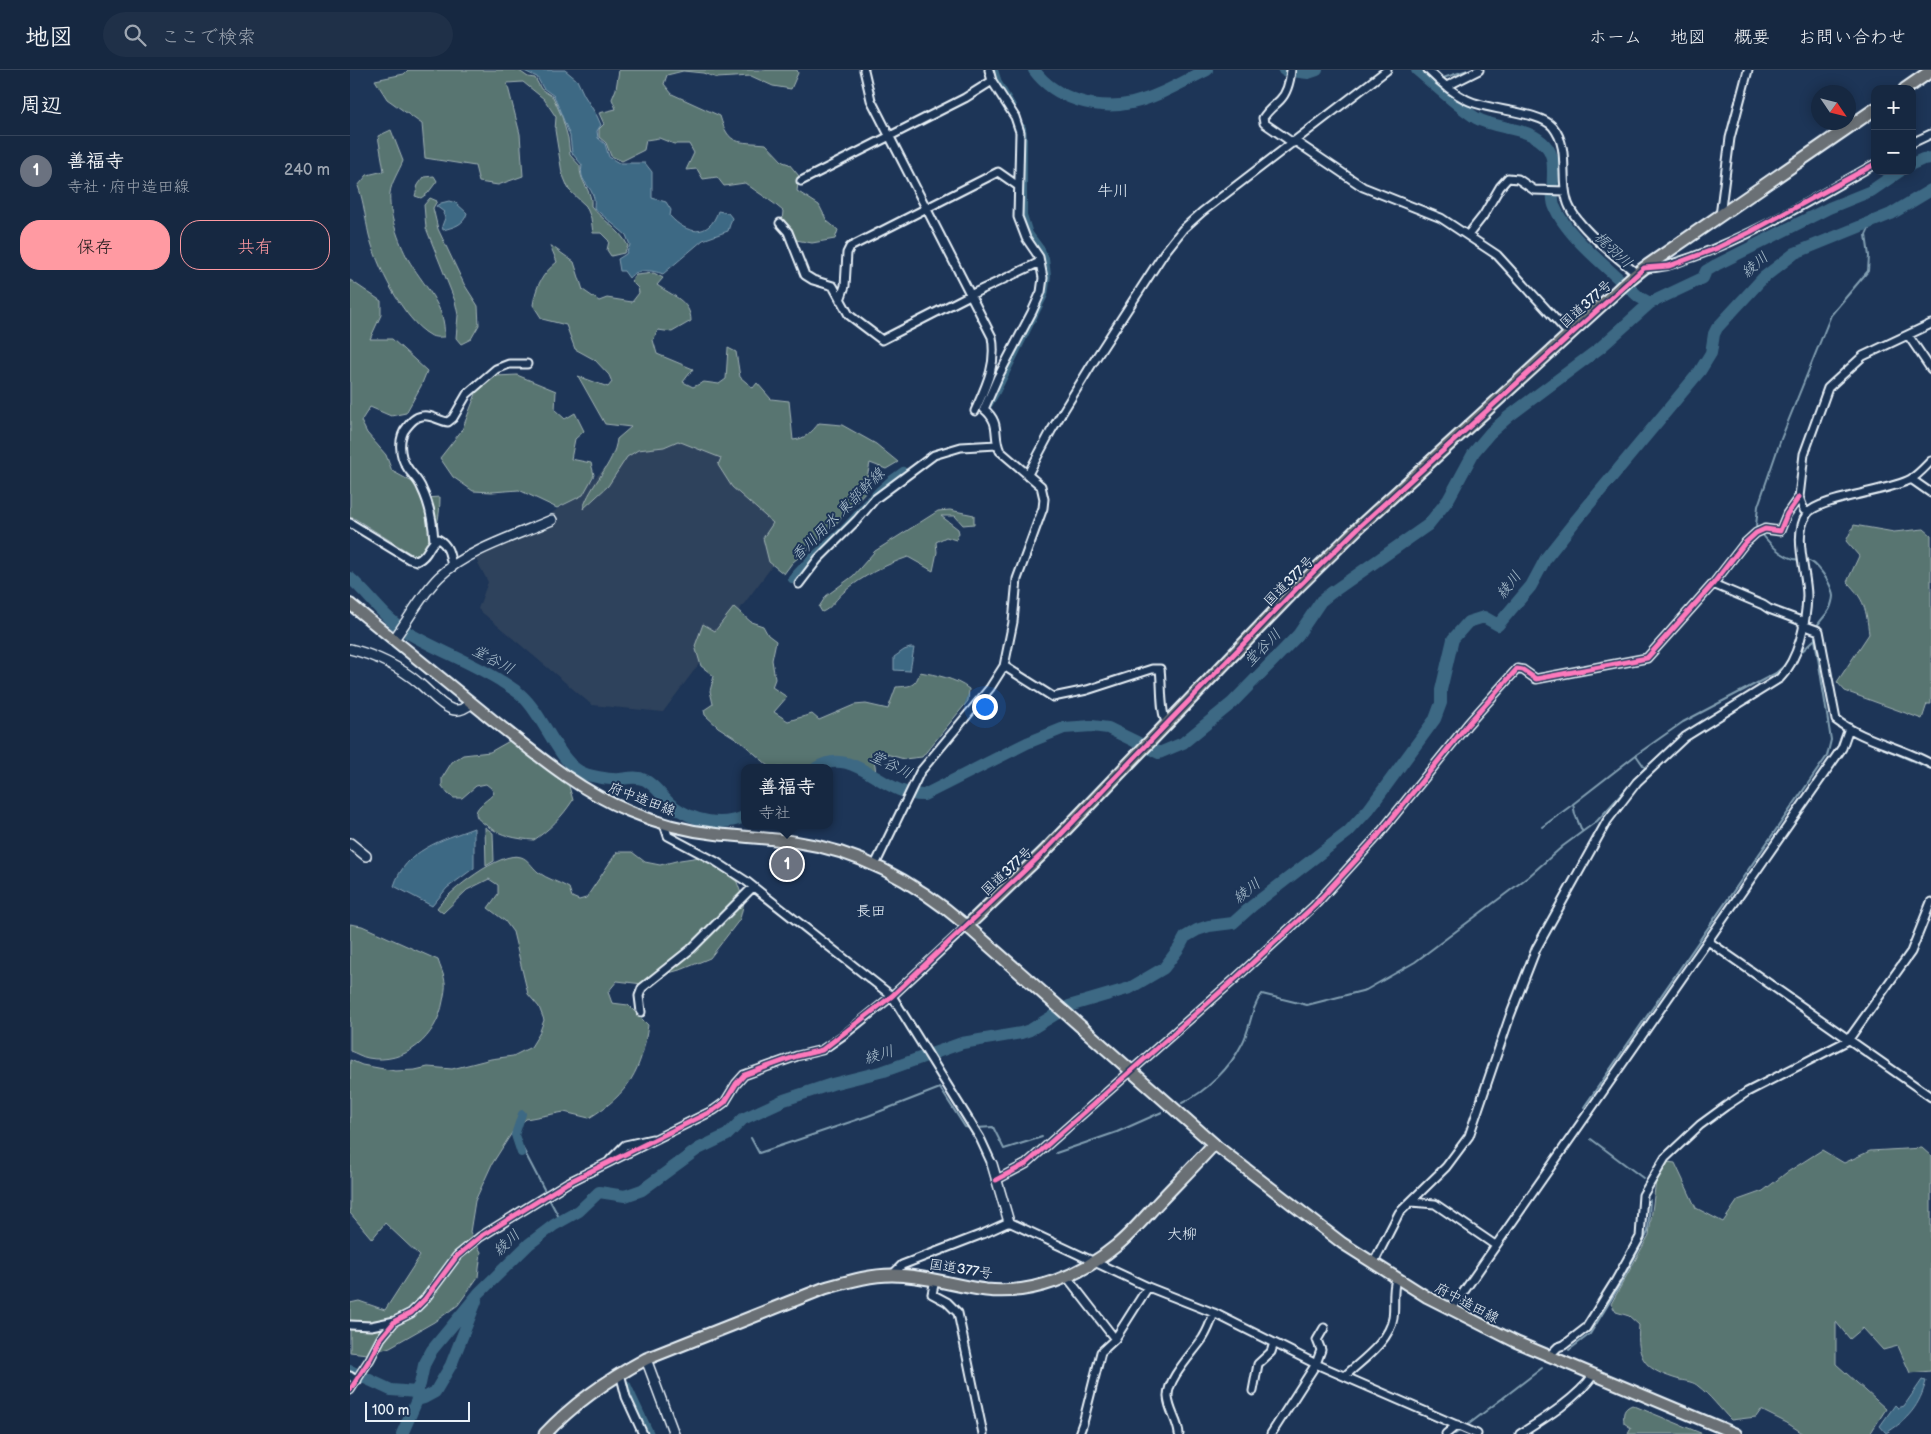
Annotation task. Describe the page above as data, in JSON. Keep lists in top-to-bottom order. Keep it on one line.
{"streets":{"highway":["国道377号"],"main road":["府中造田線"]},"crossings":[["国道377号","府中造田線"]],"districts":["牛川","長田","大柳"],"water":["梶羽川","綾川","香川用水 東部幹線","堂谷川"],"scale_bar":"100 m","north":"bottom right","page":{"header":"地図","search":"ここで検索","nav":["ホーム","地図","概要","お問い合わせ"],"heading":"周辺","map_buttons":["+","−"],"list":[{"mark":"1","name":"善福寺","note":"寺社 · 府中造田線","value":"240 m"}],"buttons":["保存","共有"],"popup":["善福寺","寺社"],"pins":"1","scale":"100 m"}}
